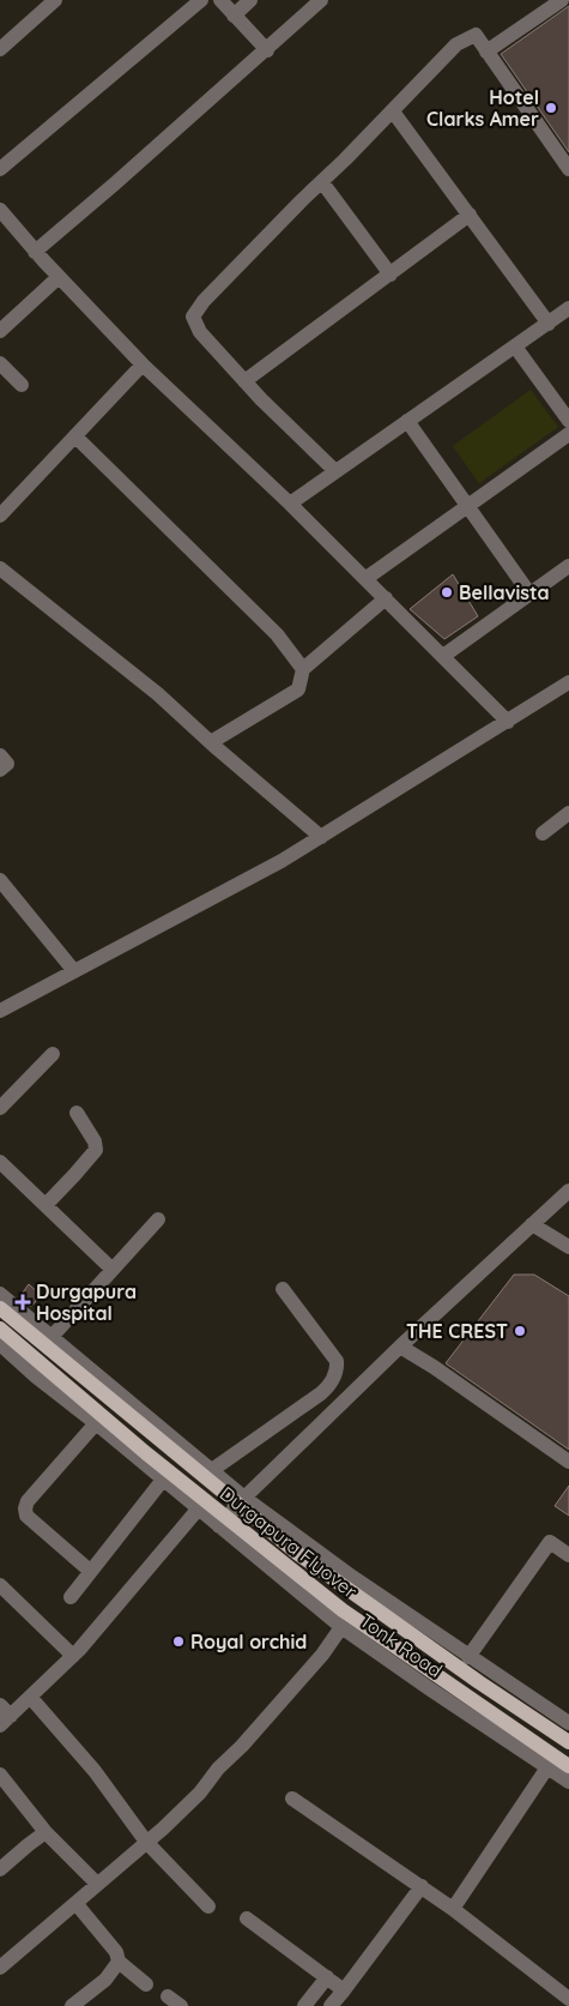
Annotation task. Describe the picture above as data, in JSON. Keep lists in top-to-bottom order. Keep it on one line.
{"streets":{"main road":["Durgapura Flyover"],"street":["Tonk Road"]},"places":{"other":["Hotel Clarks Amer","Bellavista","THE CREST","Royal orchid"],"health":["Durgapura Hospital"]}}
